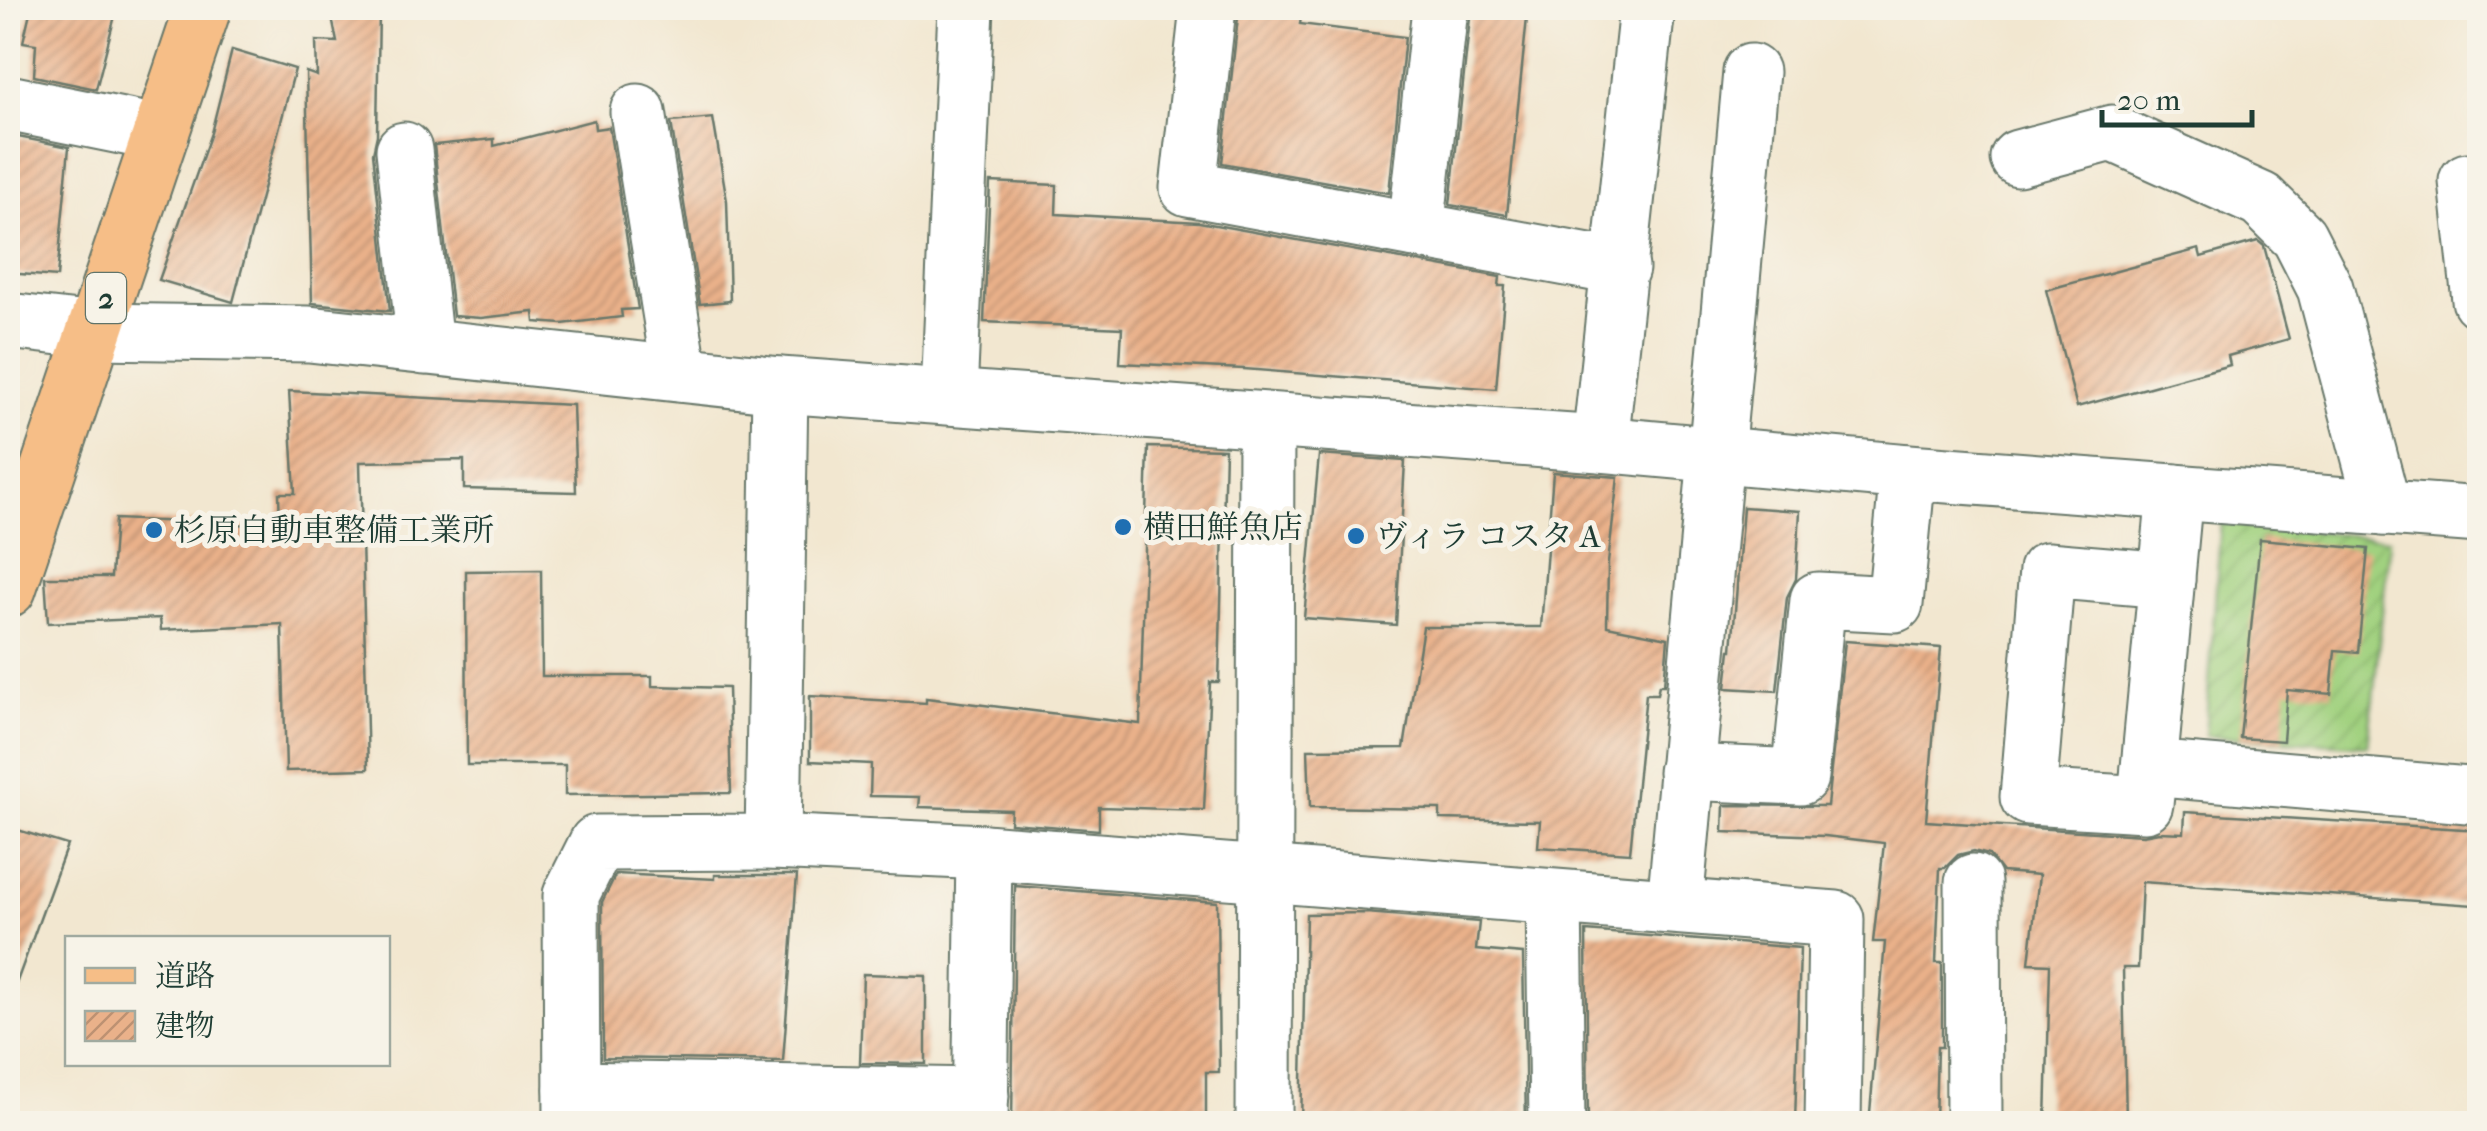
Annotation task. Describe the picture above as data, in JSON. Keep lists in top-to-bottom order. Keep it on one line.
{"streets":{"main road":["2"]},"places":["横田鮮魚店","杉原自動車整備工業所","ヴィラ コスタ A"],"legend":["道路","建物"],"scale_bar":"20 m"}
